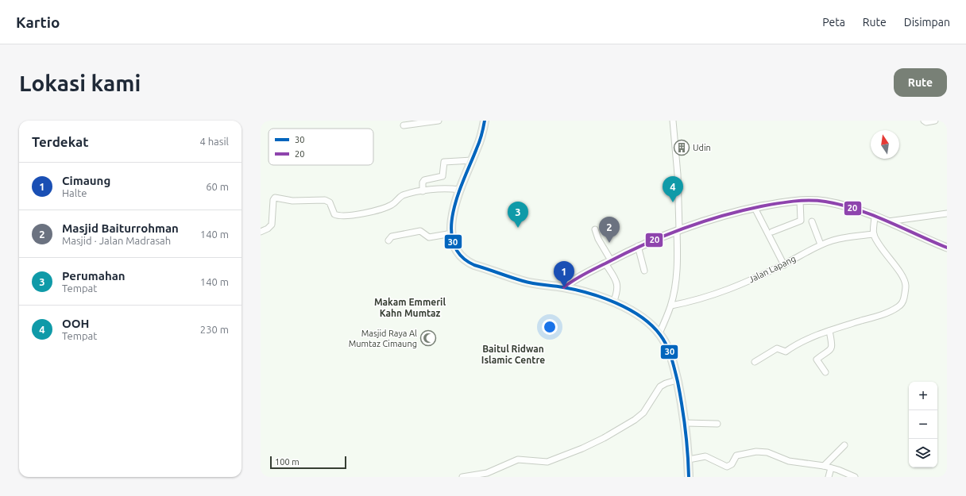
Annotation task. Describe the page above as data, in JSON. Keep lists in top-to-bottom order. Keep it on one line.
{"streets":{"street":["Jalan Lapang"]},"districts":["Makam Emmeril Kahn Mumtaz","Baitul Ridwan Islamic Centre"],"places":{"building":["Udin"],"mosque":["Masjid Raya Al Mumtaz Cimaung"]},"lines":["transit line 30","transit line 20"],"legend":["30","20"],"scale_bar":"100 m","north":"top","page":{"header":"Kartio","nav":["Peta","Rute","Disimpan"],"buttons":"Rute","title":"Lokasi kami","heading":["Terdekat","4 hasil"],"list":[{"mark":"1","name":"Cimaung","note":"Halte","value":"60 m"},{"mark":"2","name":"Masjid Baiturrohman","note":"Masjid · Jalan Madrasah","value":"140 m"},{"mark":"3","name":"Perumahan","note":"Tempat","value":"140 m"},{"mark":"4","name":"OOH","note":"Tempat","value":"230 m"}],"pins":["4","3","2","1"],"map_buttons":["+","−"],"scale":"100 m"}}
